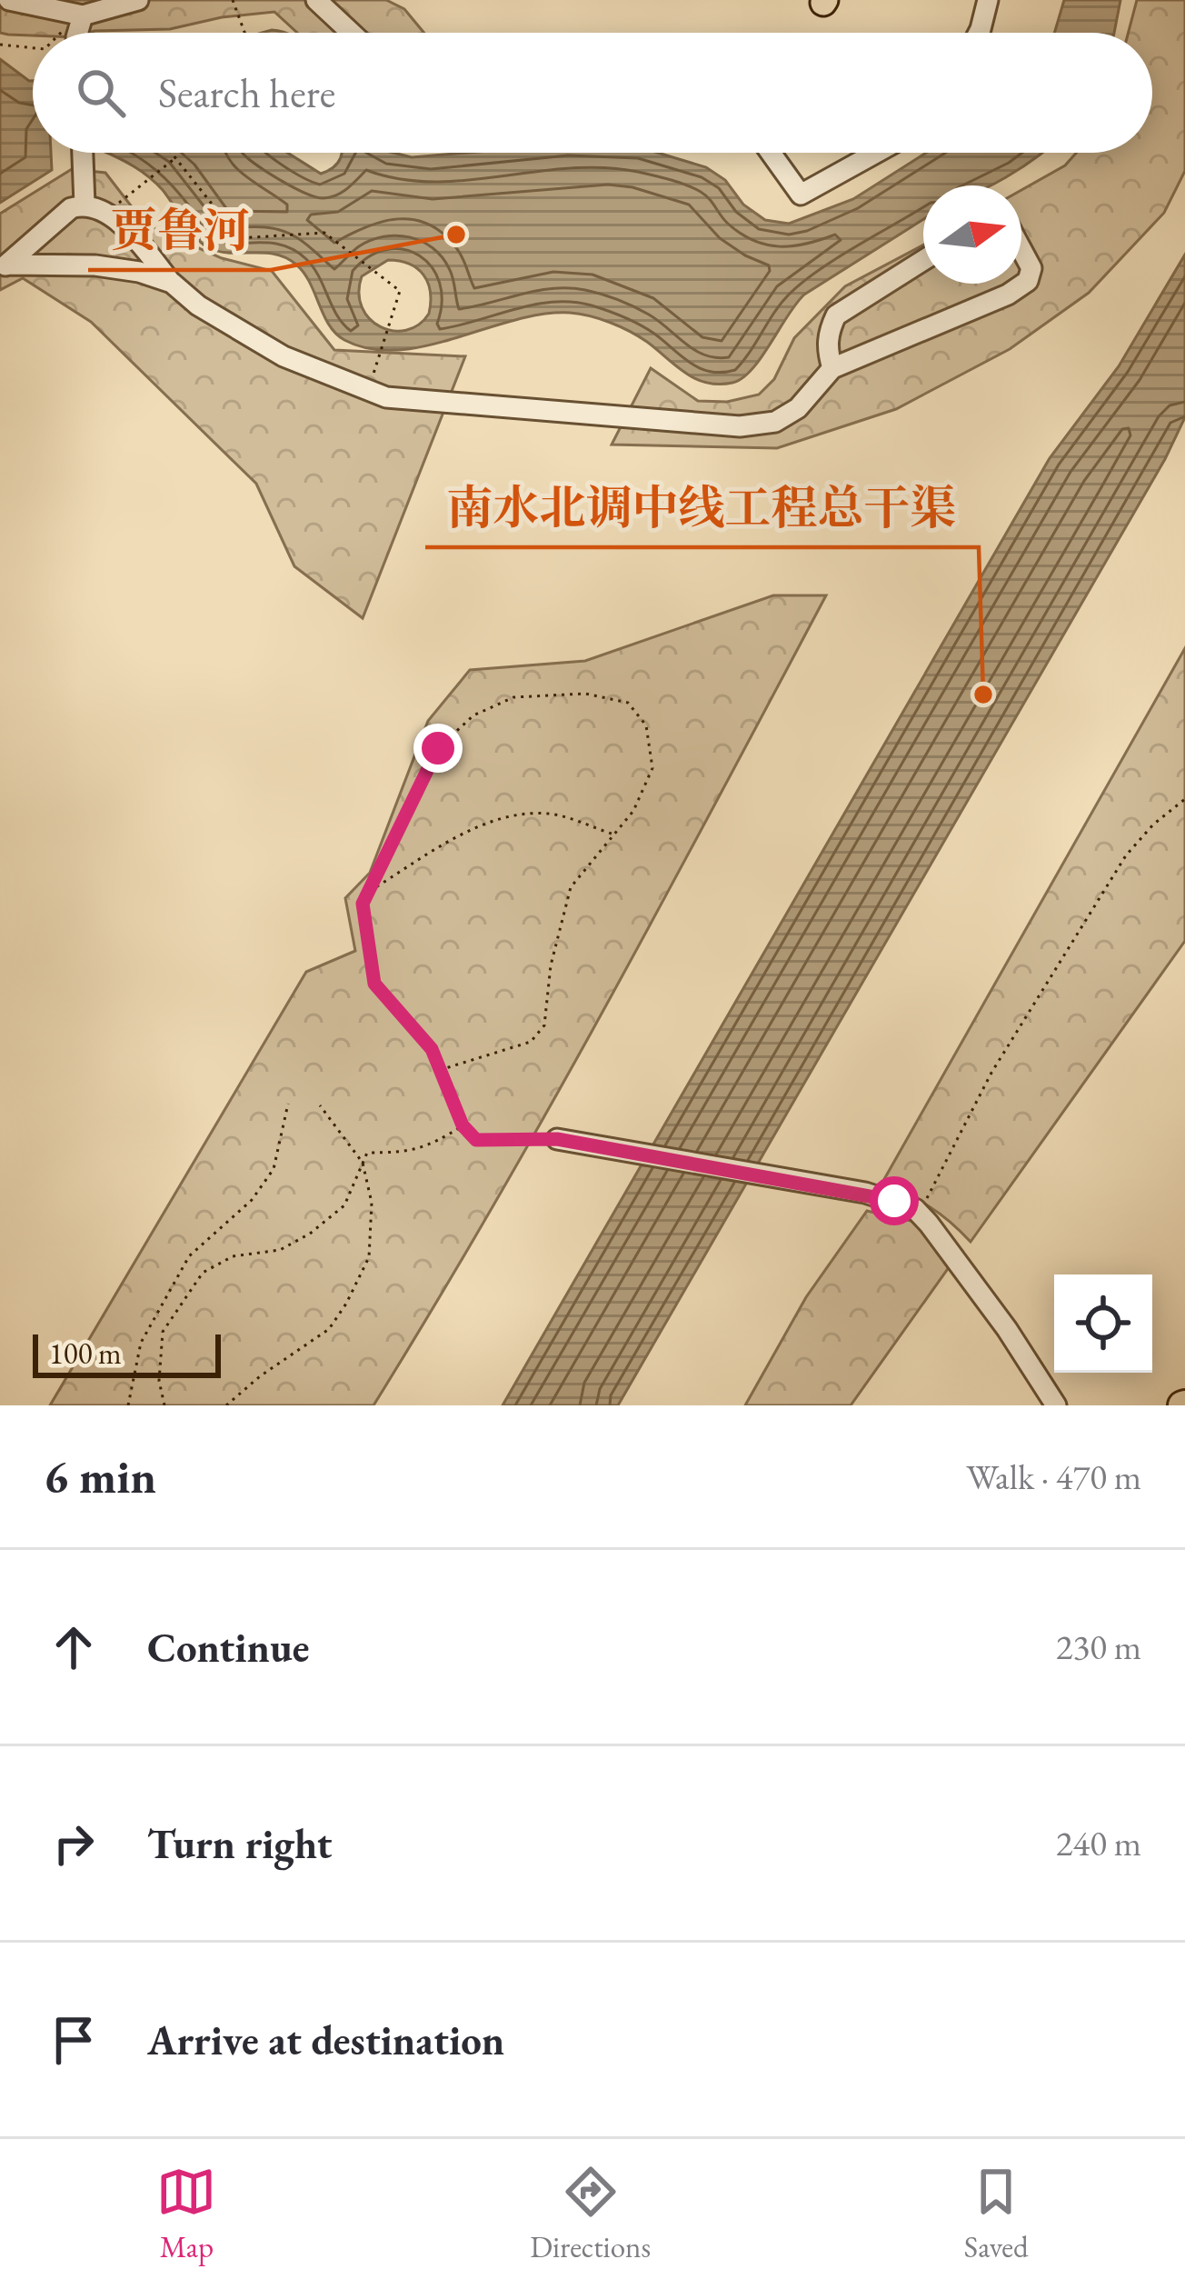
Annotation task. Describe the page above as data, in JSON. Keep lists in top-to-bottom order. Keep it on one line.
{"places":["贾鲁河","南水北调中线工程总干渠"],"scale_bar":"100 m","north":"right","page":{"search":"Search here","scale":"100 m","heading":["6 min","Walk · 470 m"],"list":[["Continue","230 m"],["Turn right","240 m"],"Arrive at destination"],"nav":["Map","Directions","Saved"]}}
